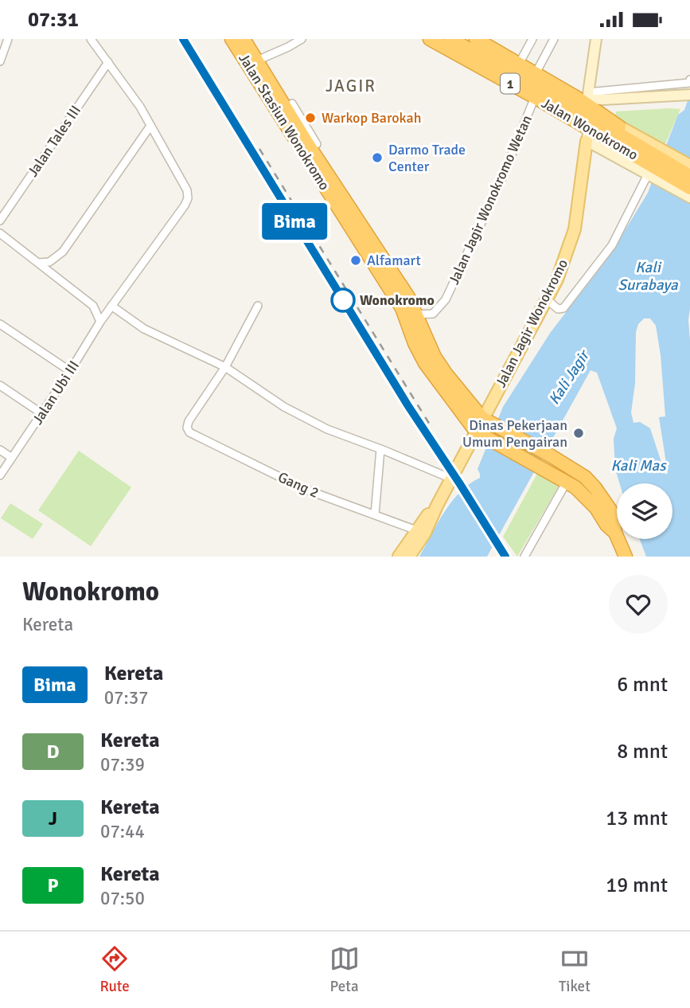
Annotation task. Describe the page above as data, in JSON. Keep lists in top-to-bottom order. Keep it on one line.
{"streets":{"highway":["1","Jalan Stasiun Wonokromo","Jalan Wonokromo"],"main road":["Jalan Jagir Wonokromo"],"street":["Jalan Tales III","Jalan Jagir Wonokromo Wetan","Jalan Ubi III","Gang 2"]},"crossings":[["1","Jalan Wonokromo"],["1","Jalan Jagir Wonokromo"],["Jalan Stasiun Wonokromo","Jalan Jagir Wonokromo Wetan"],["Jalan Stasiun Wonokromo","Jalan Jagir Wonokromo"],["Jalan Wonokromo","Jalan Jagir Wonokromo Wetan"],["Jalan Wonokromo","Jalan Jagir Wonokromo"],["Jalan Jagir Wonokromo","Gang 2"]],"districts":["JAGIR"],"water":["Kali Surabaya","Kali Jagir","Kali Mas"],"places":["Warkop Barokah","Darmo Trade Center","Alfamart","Wonokromo","Dinas Pekerjaan Umum Pengairan"],"page":{"status":"07:31","on_map":"Bima","heading":["Wonokromo","Kereta"],"list":[{"mark":"Bima","name":"Kereta","note":"07:37","value":"6 mnt"},{"mark":"D","name":"Kereta","note":"07:39","value":"8 mnt"},{"mark":"J","name":"Kereta","note":"07:44","value":"13 mnt"},{"mark":"P","name":"Kereta","note":"07:50","value":"19 mnt"}],"tabs":["Rute","Peta","Tiket"]}}
